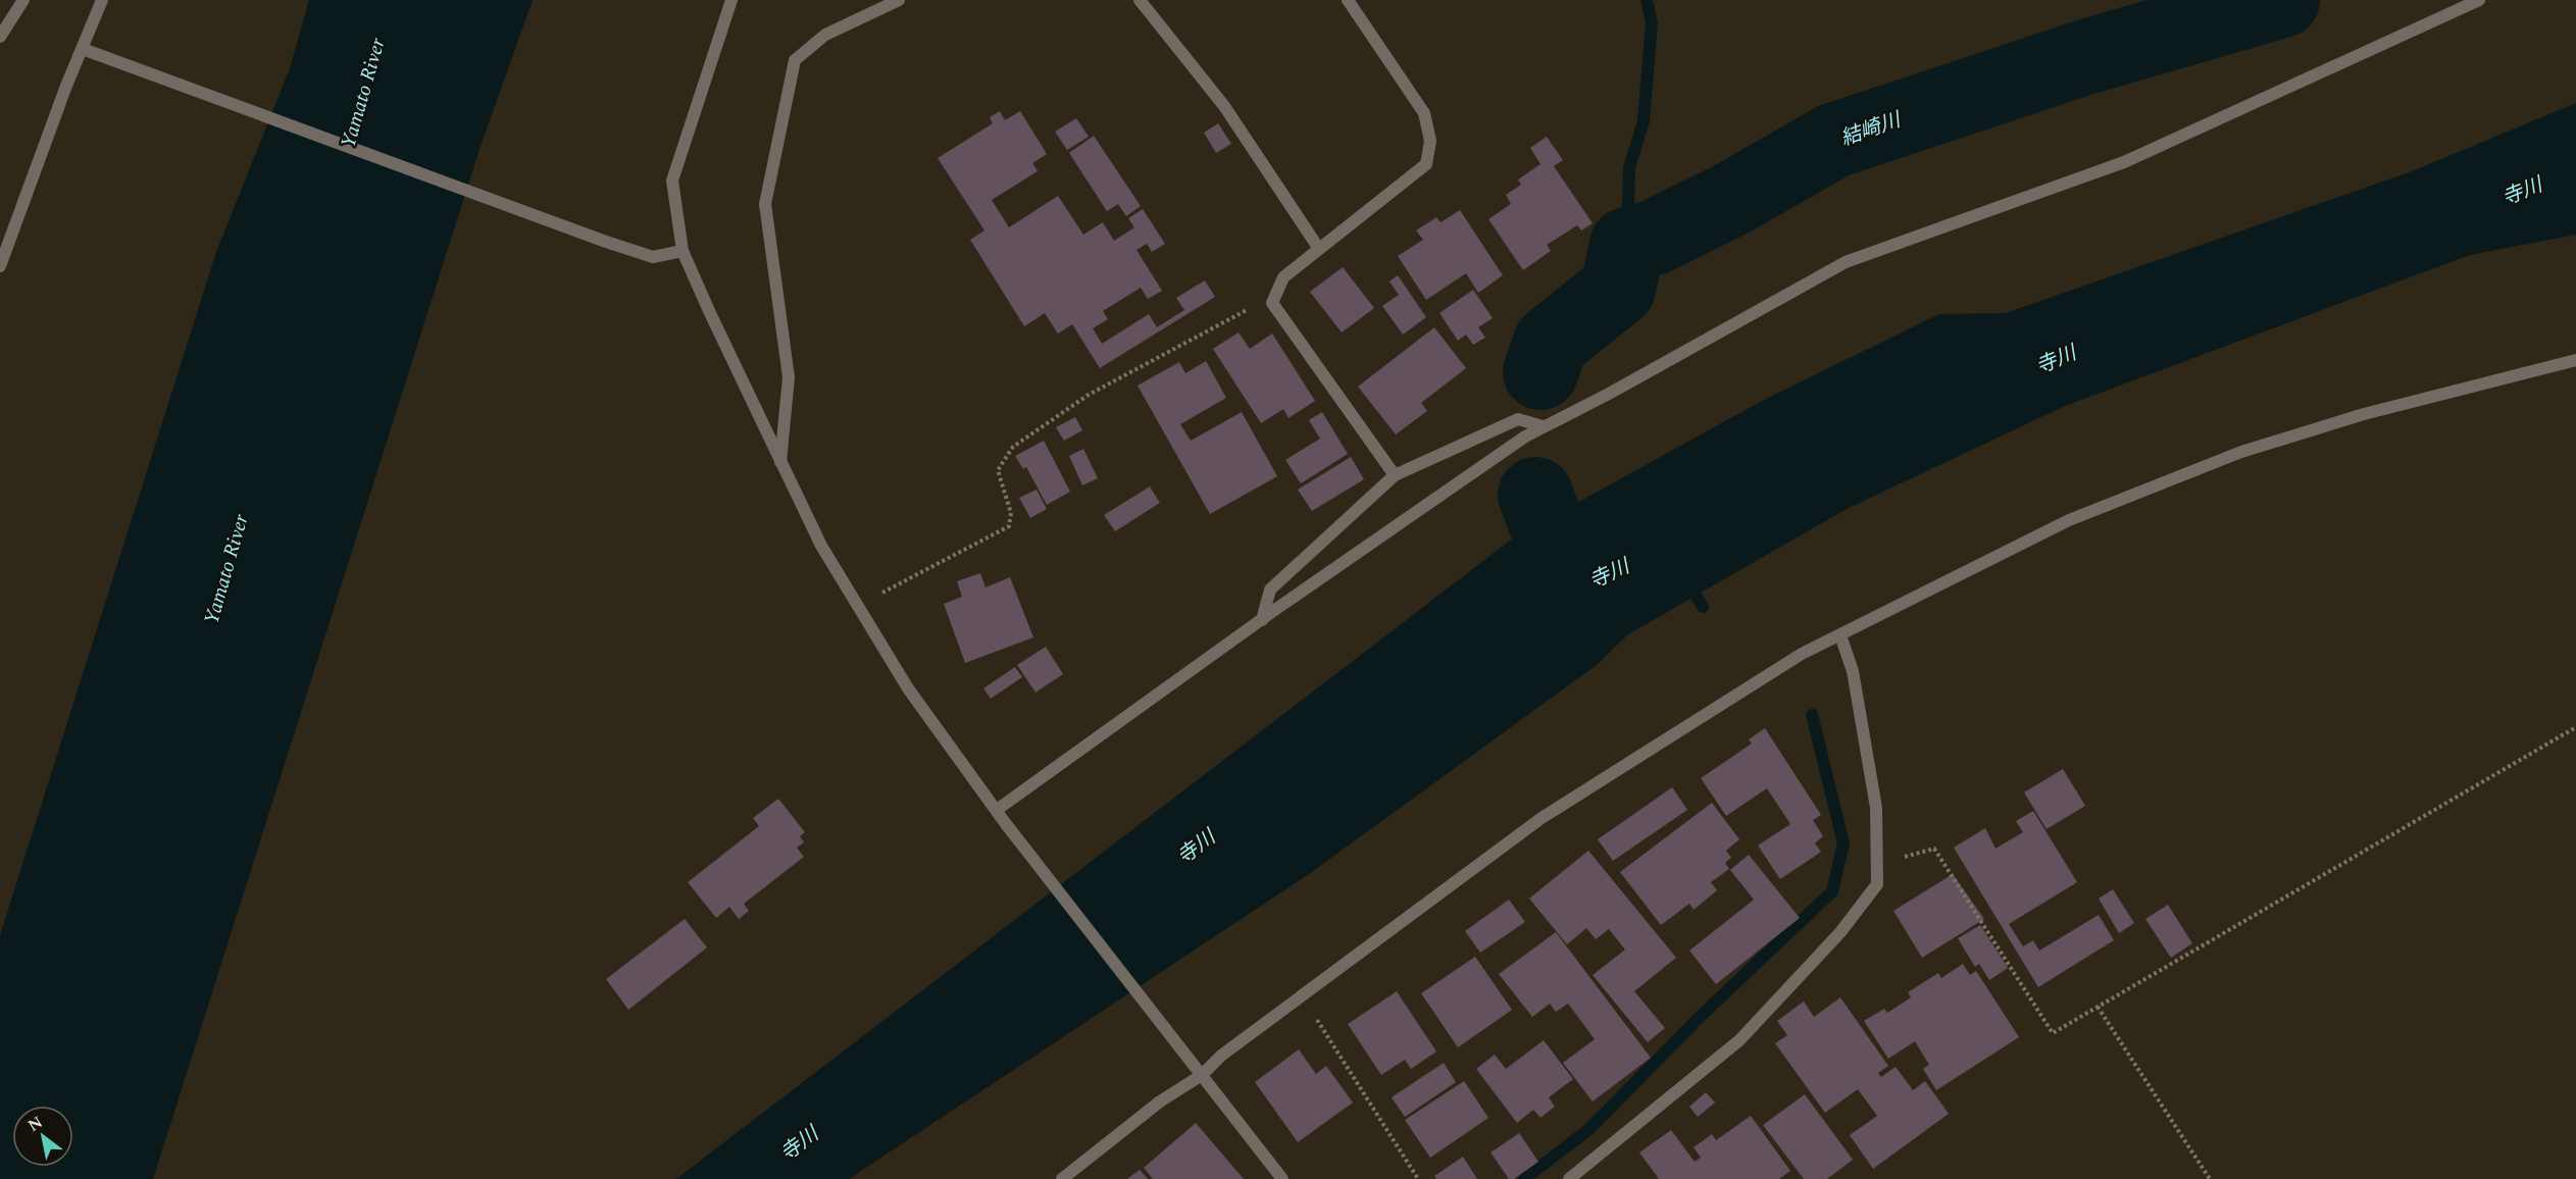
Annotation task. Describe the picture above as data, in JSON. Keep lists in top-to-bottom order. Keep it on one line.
{"water":["Yamato River","結崎川","寺川"],"north":"top left"}
